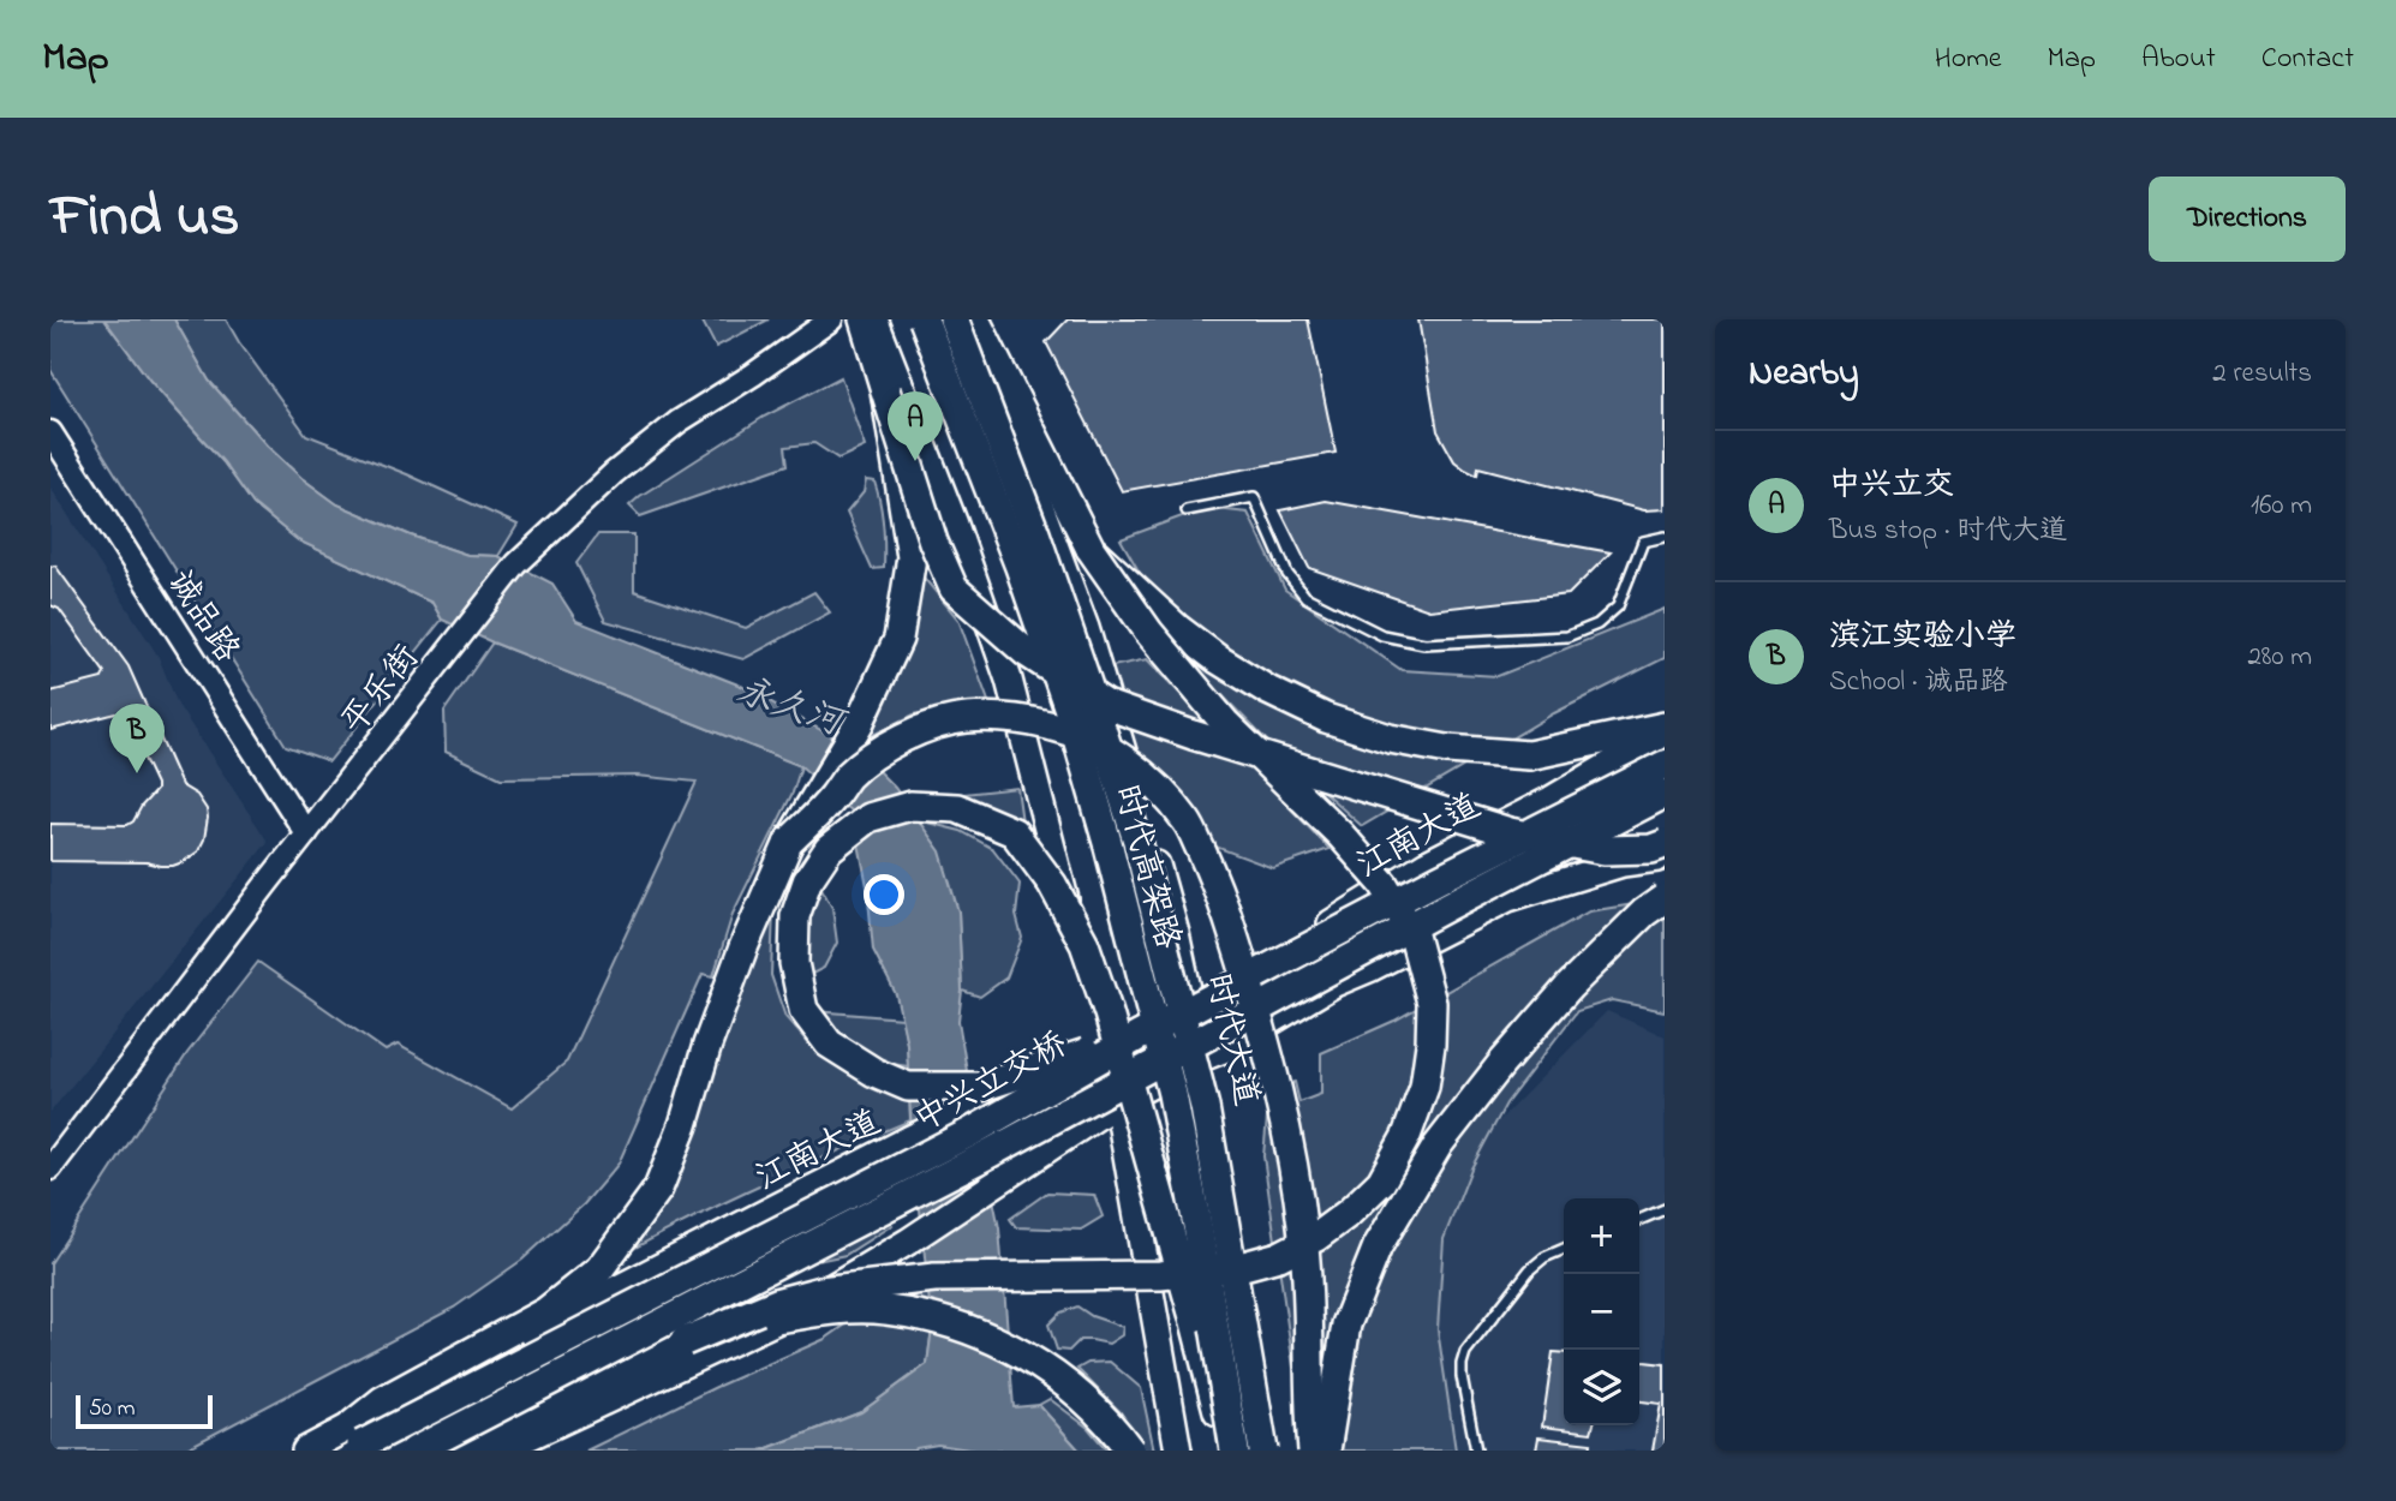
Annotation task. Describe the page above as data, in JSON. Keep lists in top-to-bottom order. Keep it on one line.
{"streets":{"highway":["时代高架路","中兴立交桥"],"main road":["江南大道","时代大道"],"street":["诚品路","平乐街"]},"crossings":[["诚品路","平乐街"],["江南大道","时代大道"],["江南大道","中兴立交桥"]],"water":["永久河"],"scale_bar":"50 m","page":{"header":"Map","nav":["Home","Map","About","Contact"],"title":"Find us","buttons":"Directions","heading":["Nearby","2 results"],"pins":["A","B"],"list":[{"mark":"A","name":"中兴立交","note":"Bus stop · 时代大道","value":"160 m"},{"mark":"B","name":"滨江实验小学","note":"School · 诚品路","value":"280 m"}],"map_buttons":["+","−"],"scale":"50 m"}}
